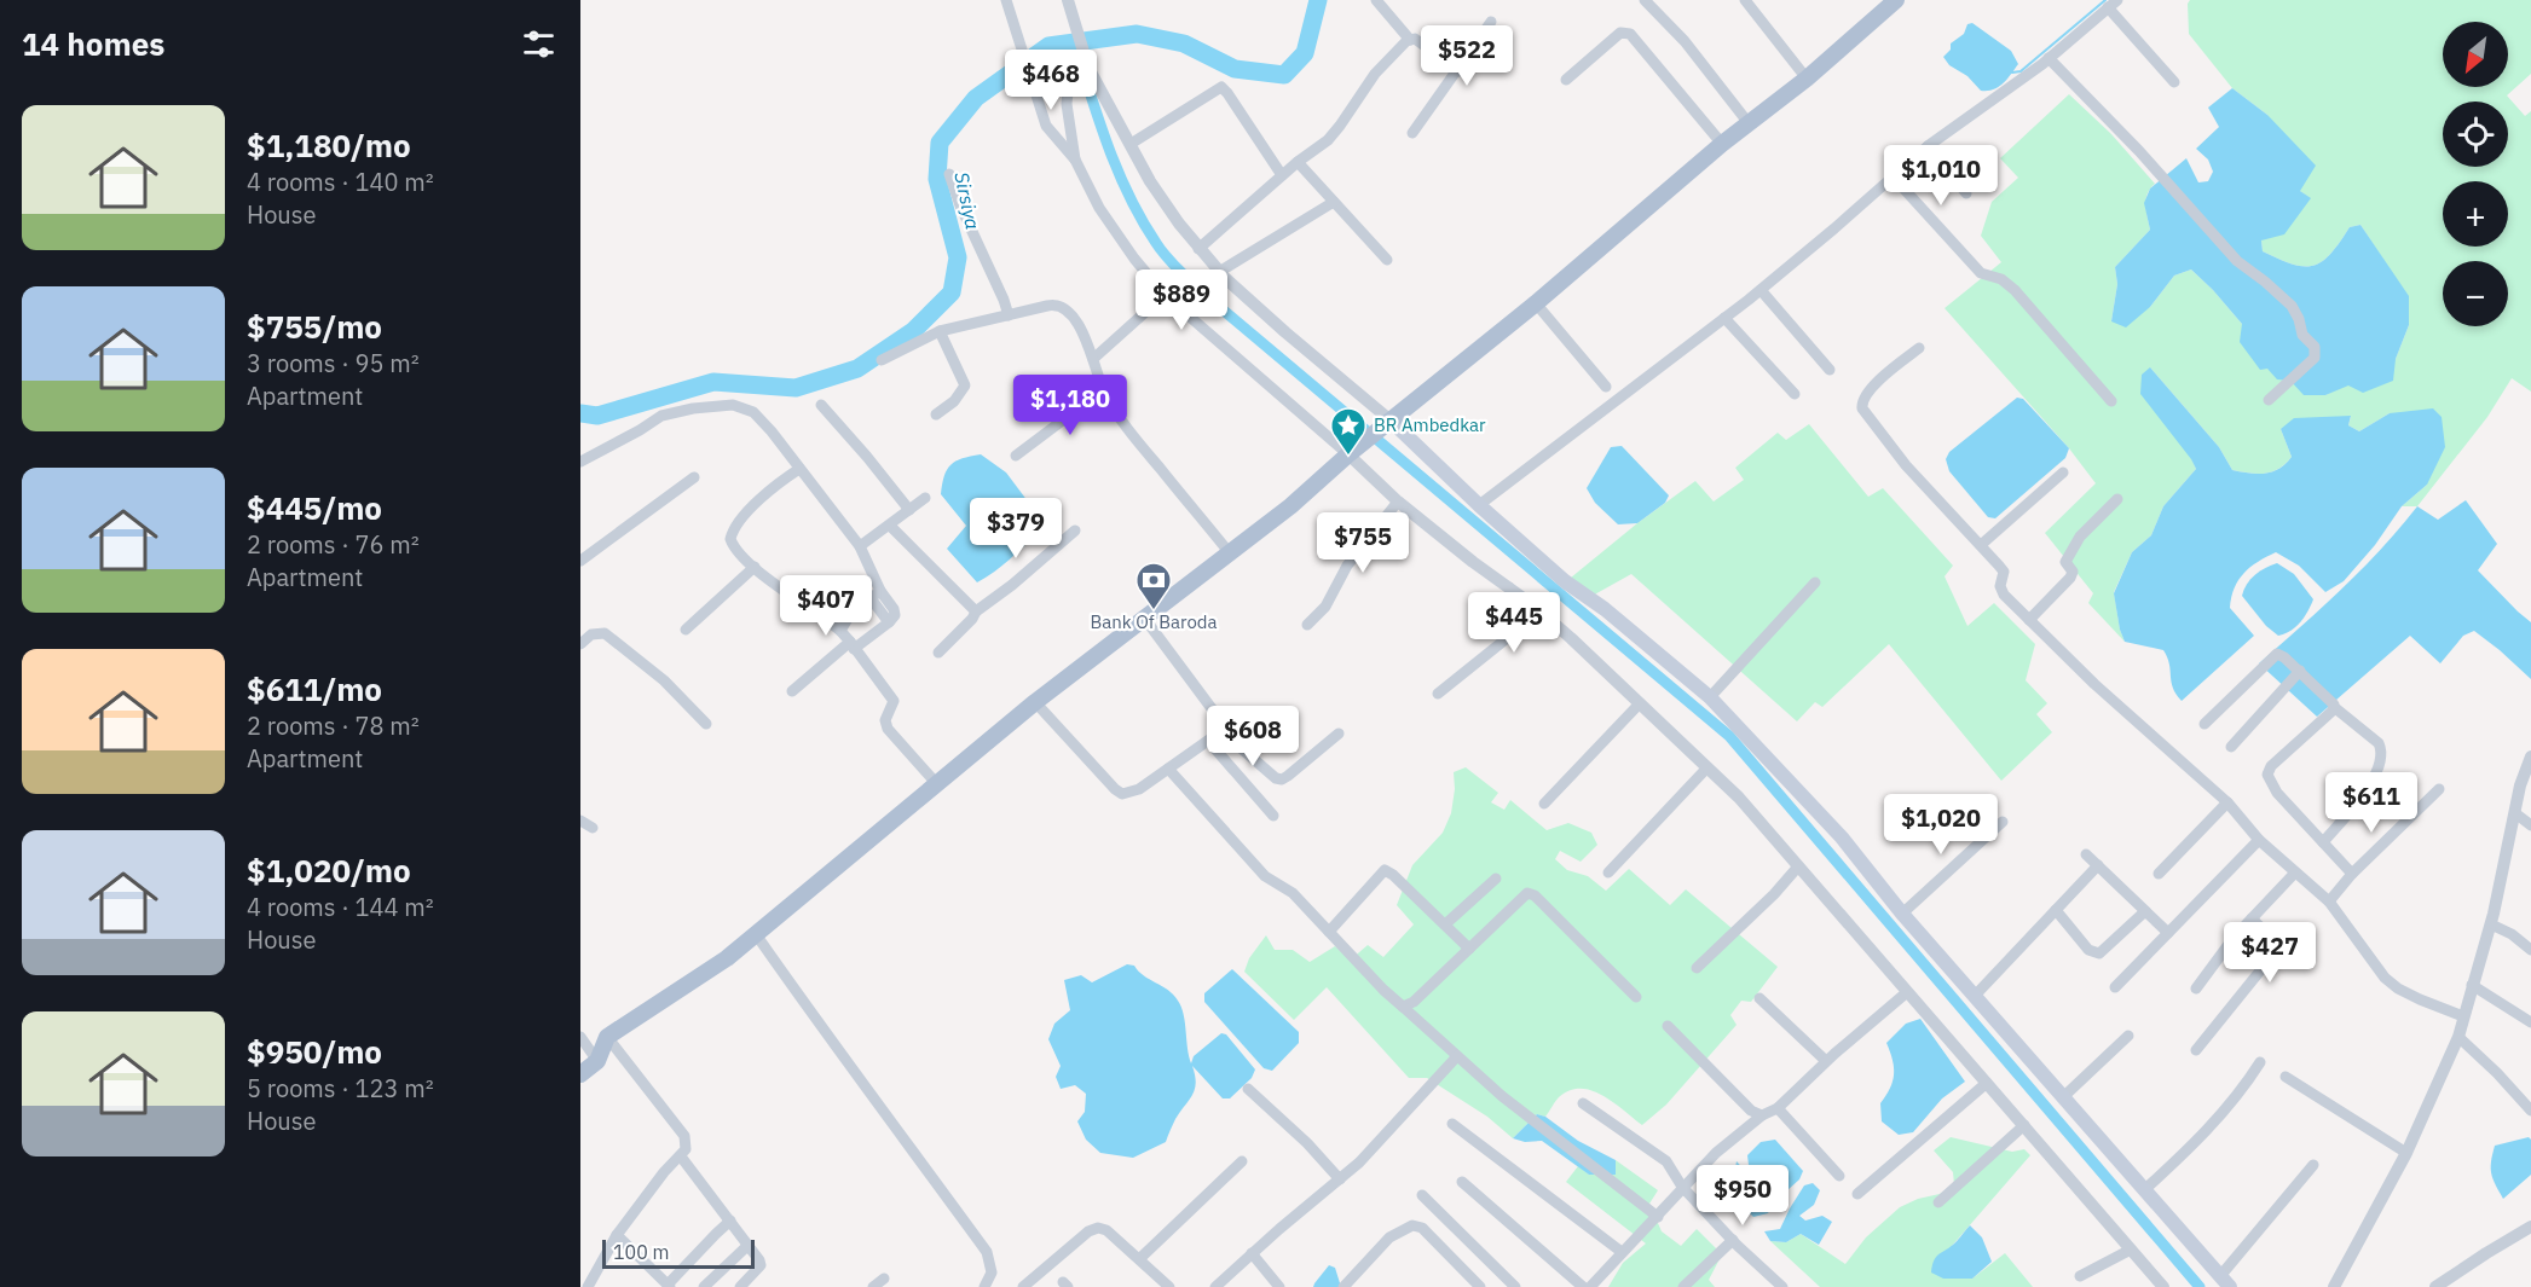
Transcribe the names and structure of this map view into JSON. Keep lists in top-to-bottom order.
{
  "water": ["Sirsiya"],
  "places": {
    "place": ["BR Ambedkar"],
    "bank": ["Bank Of Baroda"]
  },
  "scale_bar": "100 m",
  "north": "bottom left",
  "page": {
    "heading": "14 homes",
    "map_buttons": ["+", "−"],
    "price": [
      "$522",
      "$468",
      "$1,010",
      "$889",
      "$1,180",
      "$379",
      "$755",
      "$407",
      "$445",
      "$608",
      "$611",
      "$1,020",
      "$427",
      "$950"
    ],
    "list": [
      {
        "name": "$1,180/mo",
        "note": "4 rooms · 140 m² · House"
      },
      {
        "name": "$755/mo",
        "note": "3 rooms · 95 m² · Apartment"
      },
      {
        "name": "$445/mo",
        "note": "2 rooms · 76 m² · Apartment"
      },
      {
        "name": "$611/mo",
        "note": "2 rooms · 78 m² · Apartment"
      },
      {
        "name": "$1,020/mo",
        "note": "4 rooms · 144 m² · House"
      },
      {
        "name": "$950/mo",
        "note": "5 rooms · 123 m² · House"
      }
    ],
    "scale": "100 m"
  }
}
